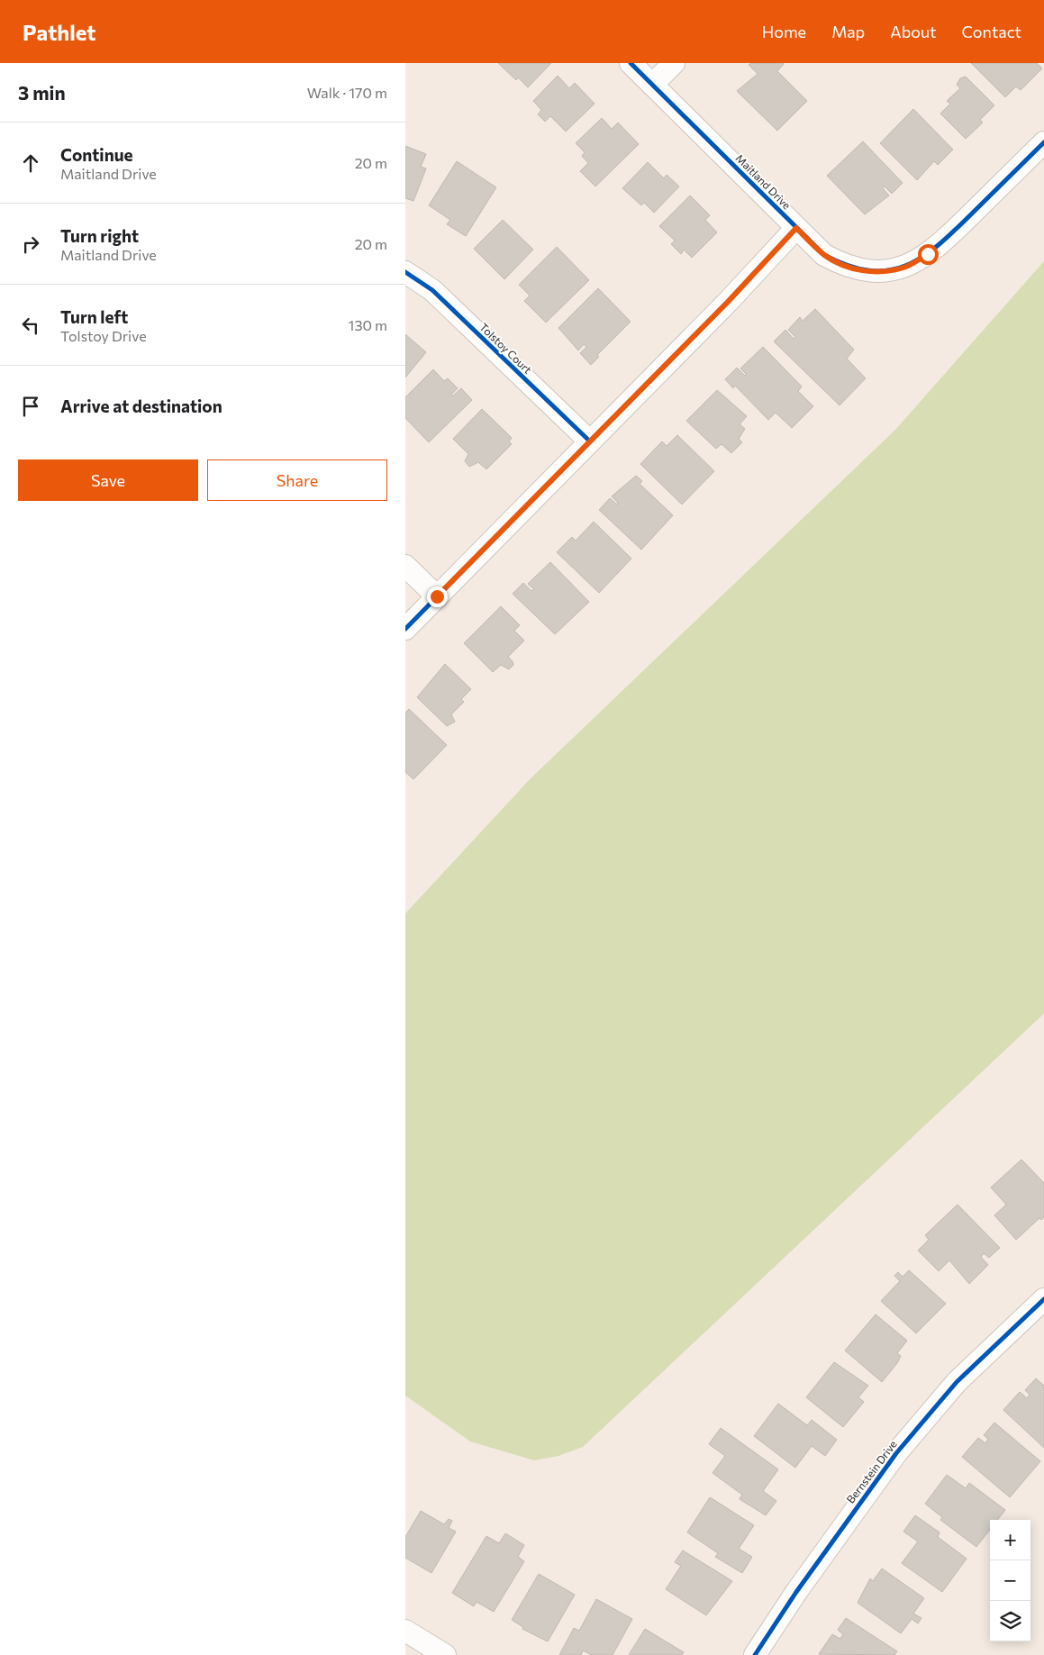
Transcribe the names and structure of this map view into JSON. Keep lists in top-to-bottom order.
{
  "streets": {
    "street": ["Maitland Drive", "Tolstoy Court", "Bernstein Drive"]
  },
  "page": {
    "header": "Pathlet",
    "nav": [
      "Home",
      "Map",
      "About",
      "Contact"
    ],
    "heading": ["3 min", "Walk · 170 m"],
    "list": [
      ["Continue", "Maitland Drive", "20 m"],
      ["Turn right", "Maitland Drive", "20 m"],
      ["Turn left", "Tolstoy Drive", "130 m"],
      "Arrive at destination"
    ],
    "buttons": ["Save", "Share"],
    "map_buttons": ["+", "−"]
  }
}
